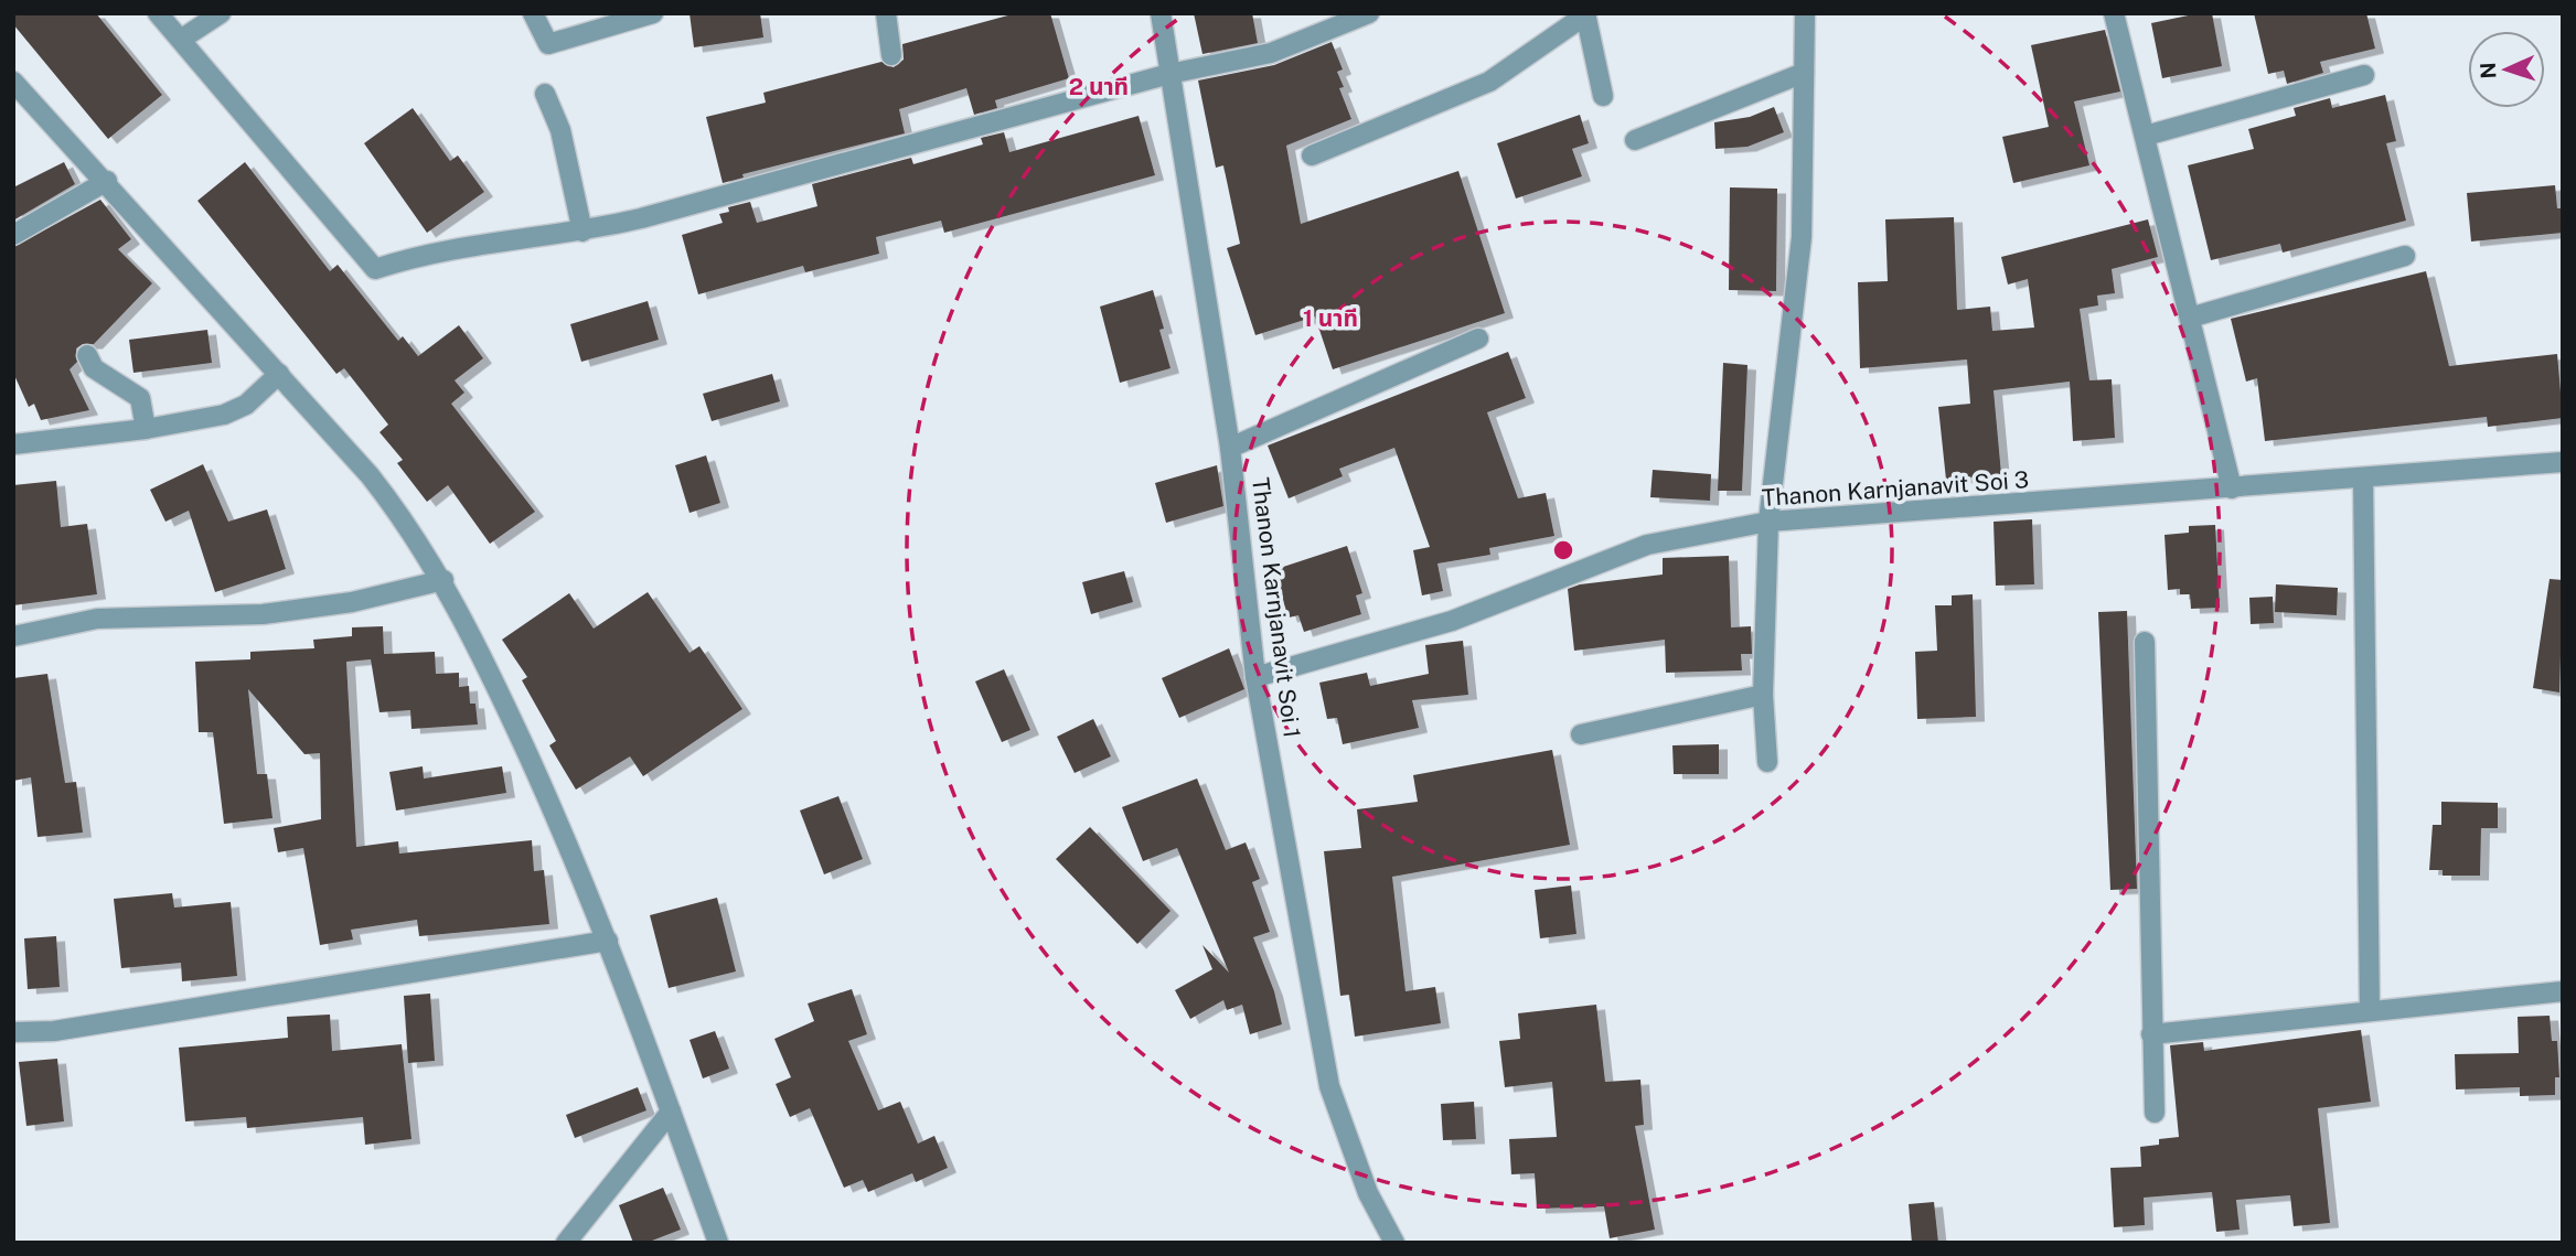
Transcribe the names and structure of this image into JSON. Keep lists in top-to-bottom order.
{
  "streets": {
    "street": ["Thanon Karnjanavit Soi 3", "Thanon Karnjanavit Soi 1"]
  },
  "crossings": [
    ["Thanon Karnjanavit Soi 3", "Thanon Karnjanavit Soi 1"]
  ],
  "north": "left",
  "rings": ["2 นาที", "1 นาที"]
}
